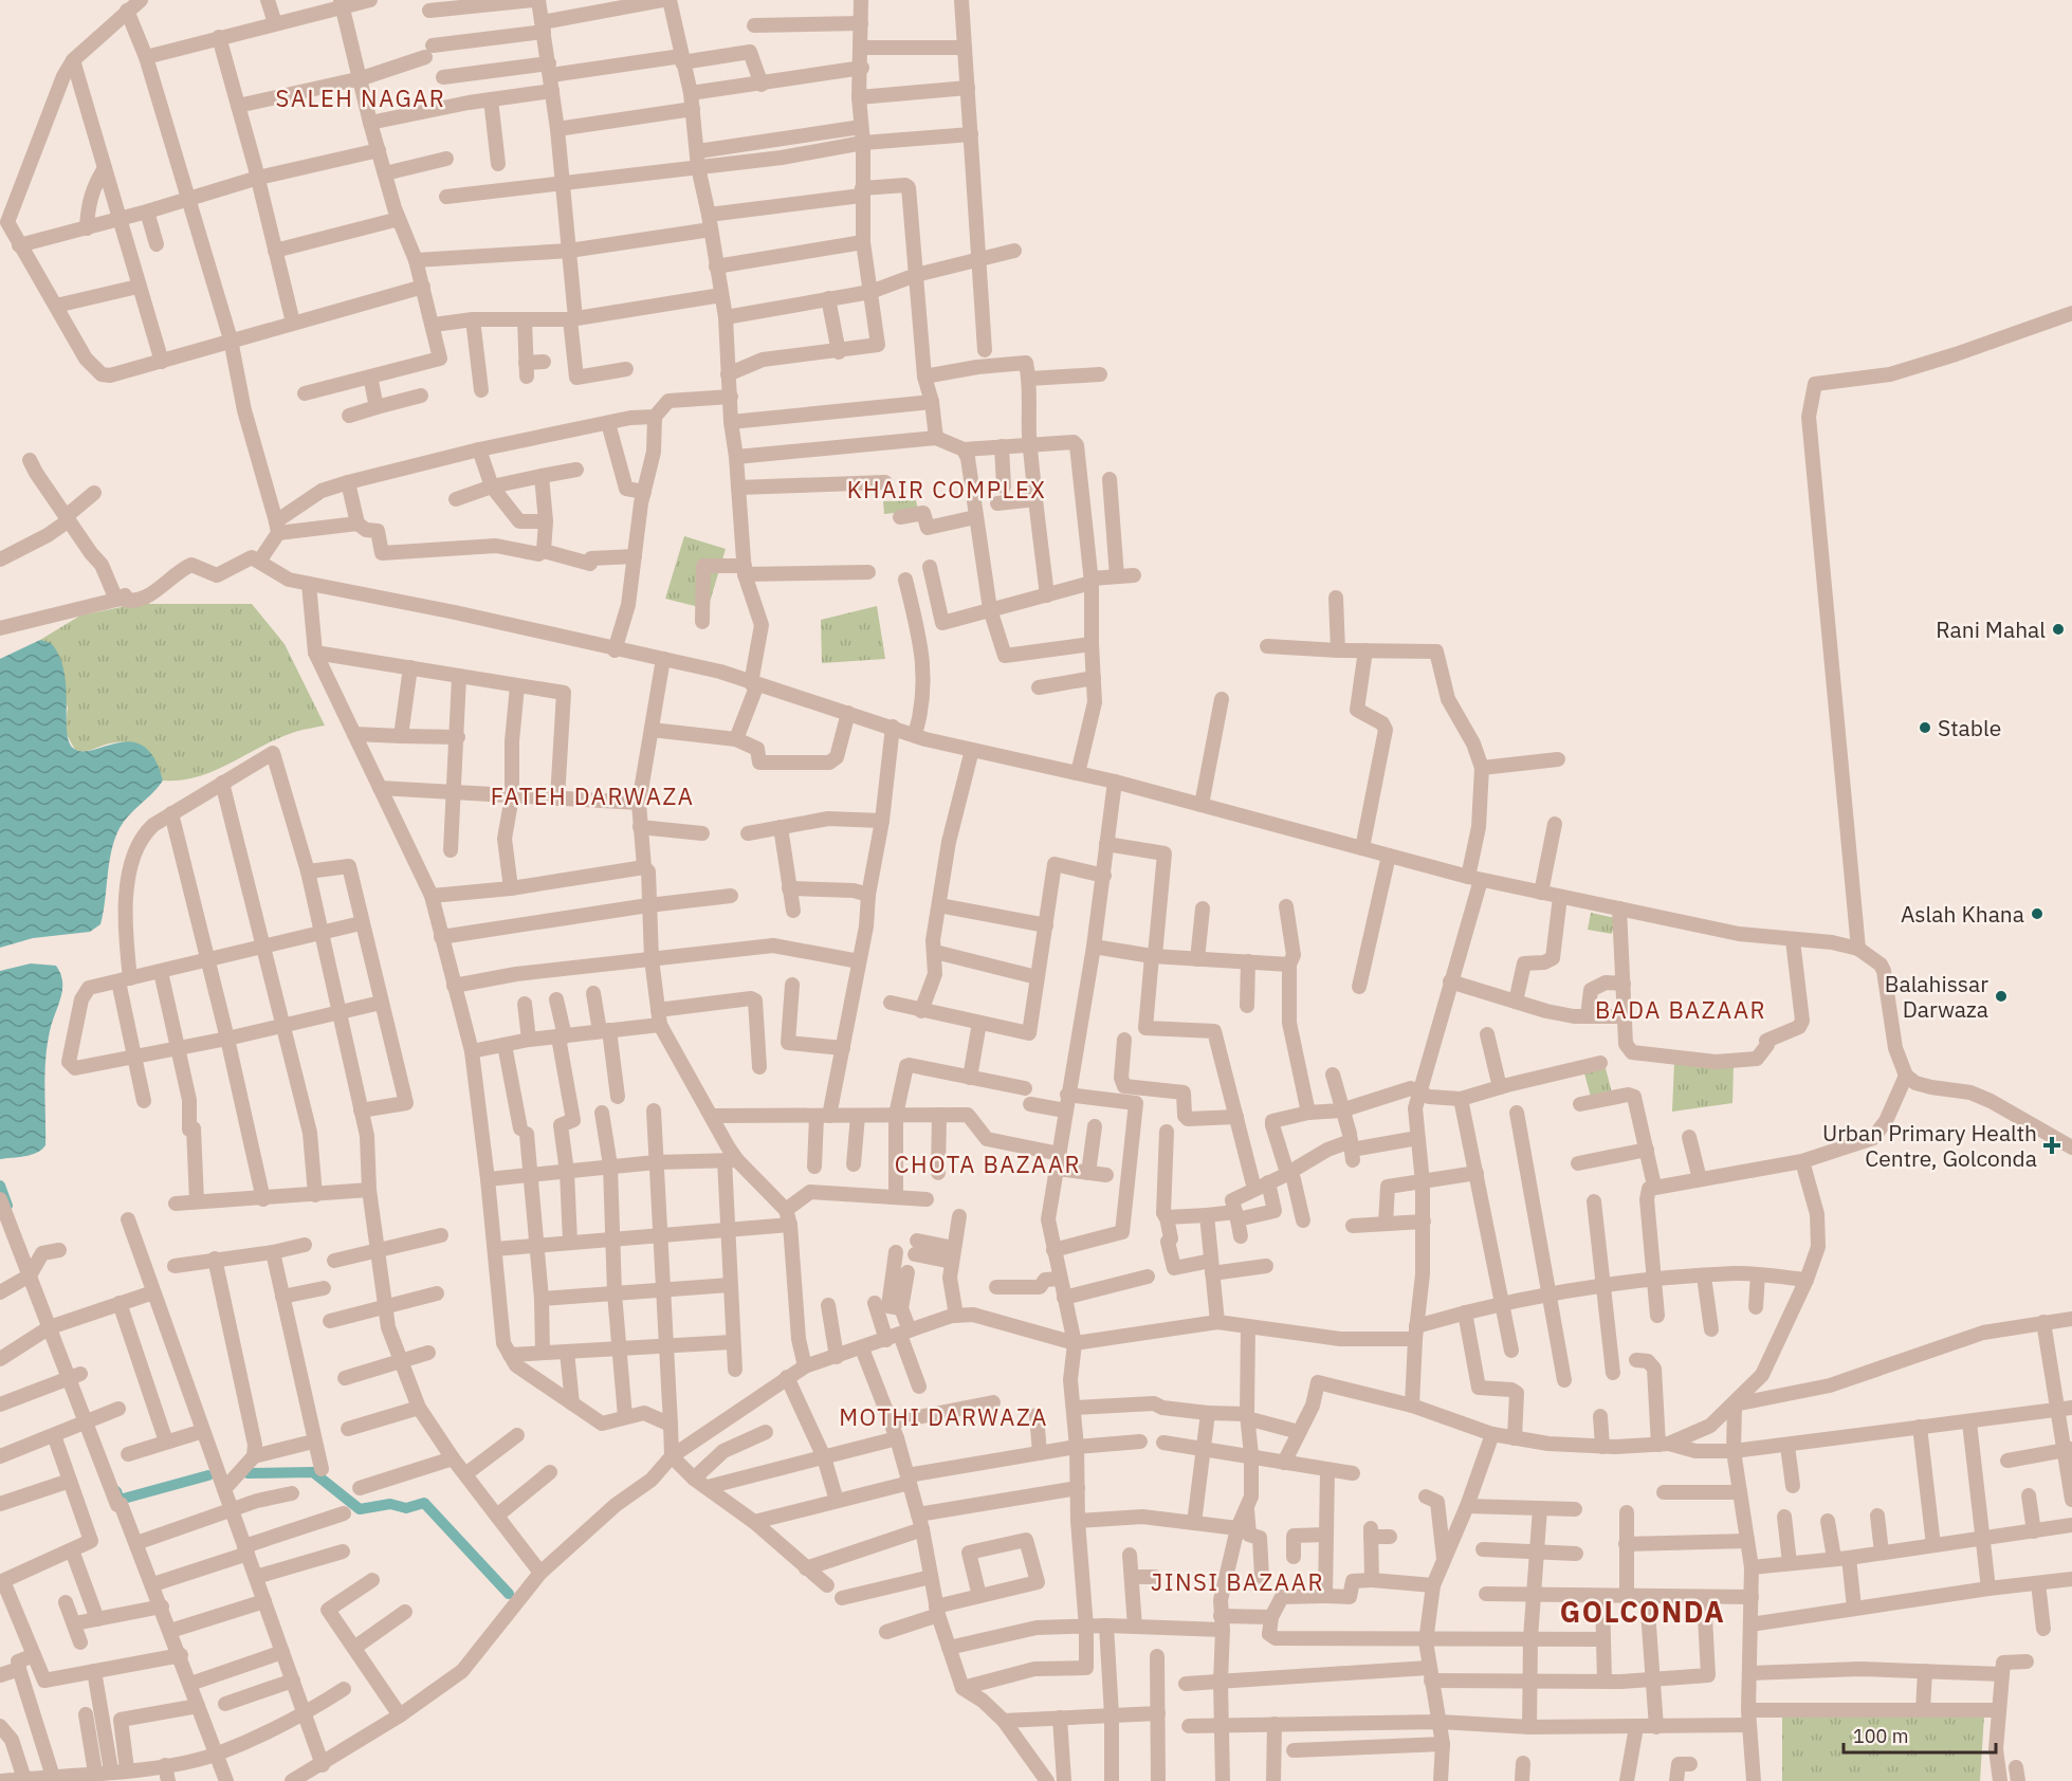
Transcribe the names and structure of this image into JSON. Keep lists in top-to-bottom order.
{
  "districts": [
    "SALEH NAGAR",
    "KHAIR COMPLEX",
    "FATEH DARWAZA",
    "BADA BAZAAR",
    "CHOTA BAZAAR",
    "MOTHI DARWAZA",
    "JINSI BAZAAR",
    "GOLCONDA"
  ],
  "places": {
    "other": [
      "Rani Mahal",
      "Stable",
      "Aslah Khana",
      "Balahissar Darwaza"
    ],
    "health": ["Urban Primary Health Centre, Golconda"]
  },
  "scale_bar": "100 m"
}
